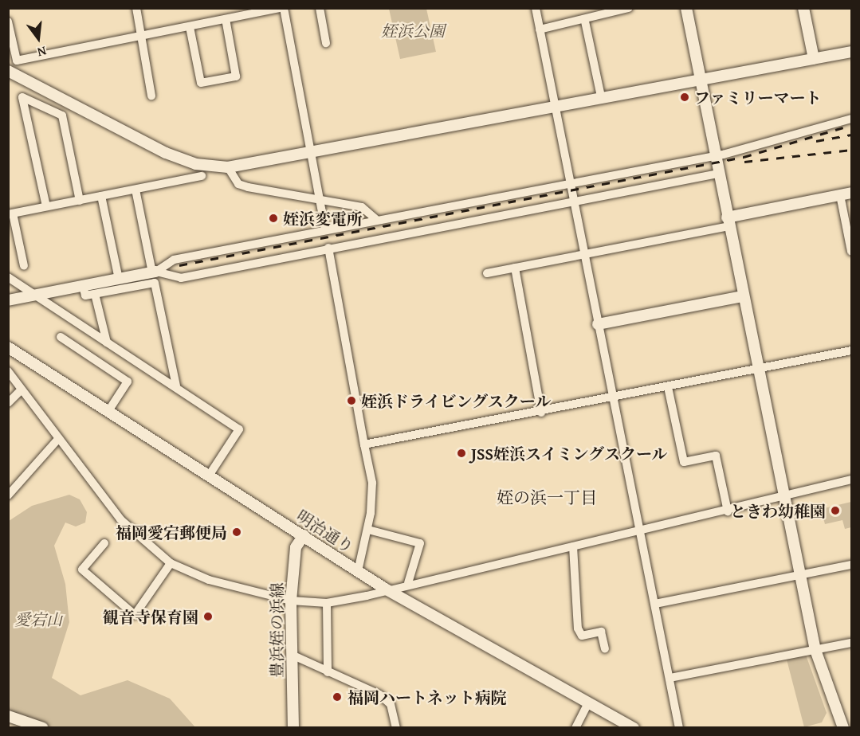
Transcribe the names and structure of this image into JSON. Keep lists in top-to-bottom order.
{
  "streets": {
    "street": ["明治通り", "豊浜姪の浜線"]
  },
  "crossings": [
    ["明治通り", "豊浜姪の浜線"]
  ],
  "districts": ["姪の浜一丁目"],
  "parks": ["姪浜公園", "愛宕山"],
  "places": [
    "ファミリーマート",
    "姪浜変電所",
    "姪浜ドライビングスクール",
    "JSS姪浜スイミングスクール",
    "ときわ幼稚園",
    "福岡愛宕郵便局",
    "観音寺保育園",
    "福岡ハートネット病院"
  ],
  "north": "bottom"
}
